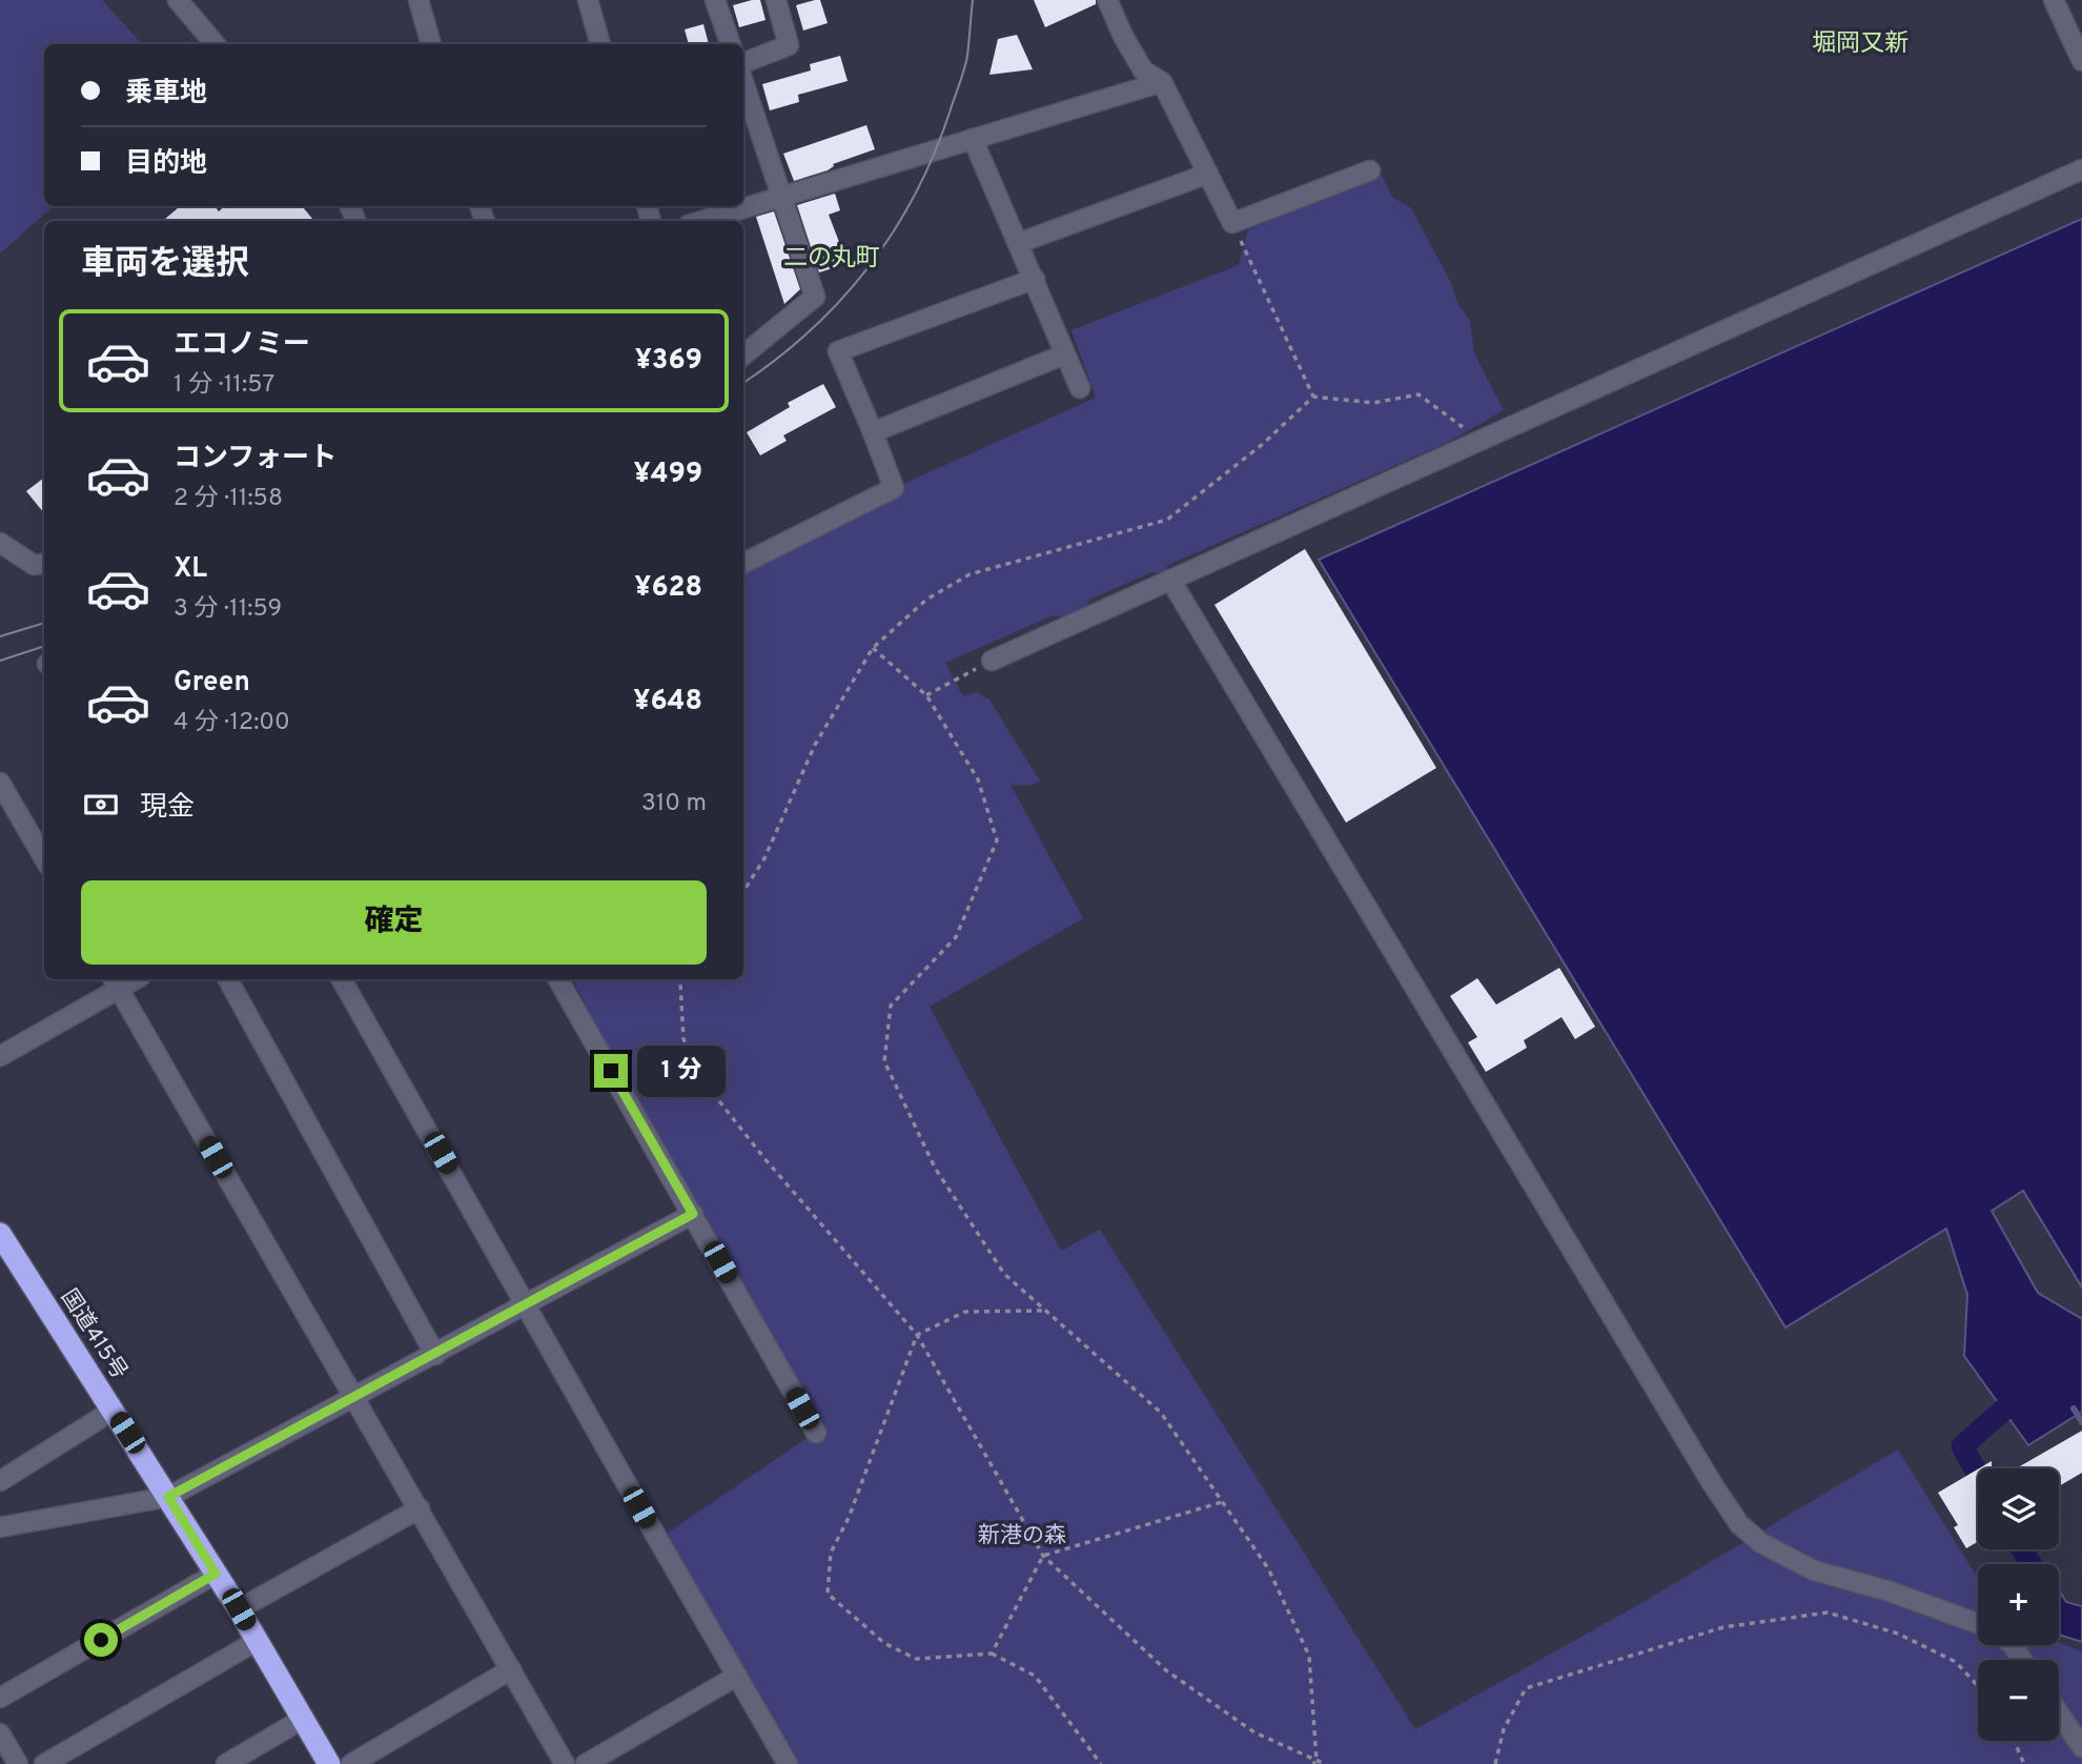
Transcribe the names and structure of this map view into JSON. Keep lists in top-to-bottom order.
{
  "streets": {
    "highway": ["国道415号"]
  },
  "districts": ["堀岡又新", "二の丸町"],
  "parks": ["新港の森"],
  "page": {
    "banner": ["乗車地", "目的地"],
    "heading": "車両を選択",
    "list": [
      {
        "name": "エコノミー",
        "note": "1 分 · 11:57",
        "value": "¥369"
      },
      {
        "name": "コンフォート",
        "note": "2 分 · 11:58",
        "value": "¥499"
      },
      {
        "name": "XL",
        "note": "3 分 · 11:59",
        "value": "¥628"
      },
      {
        "name": "Green",
        "note": "4 分 · 12:00",
        "value": "¥648"
      }
    ],
    "pay": ["現金", "310 m"],
    "buttons": "確定",
    "bubble": "1 分",
    "map_buttons": ["+", "−"]
  }
}
